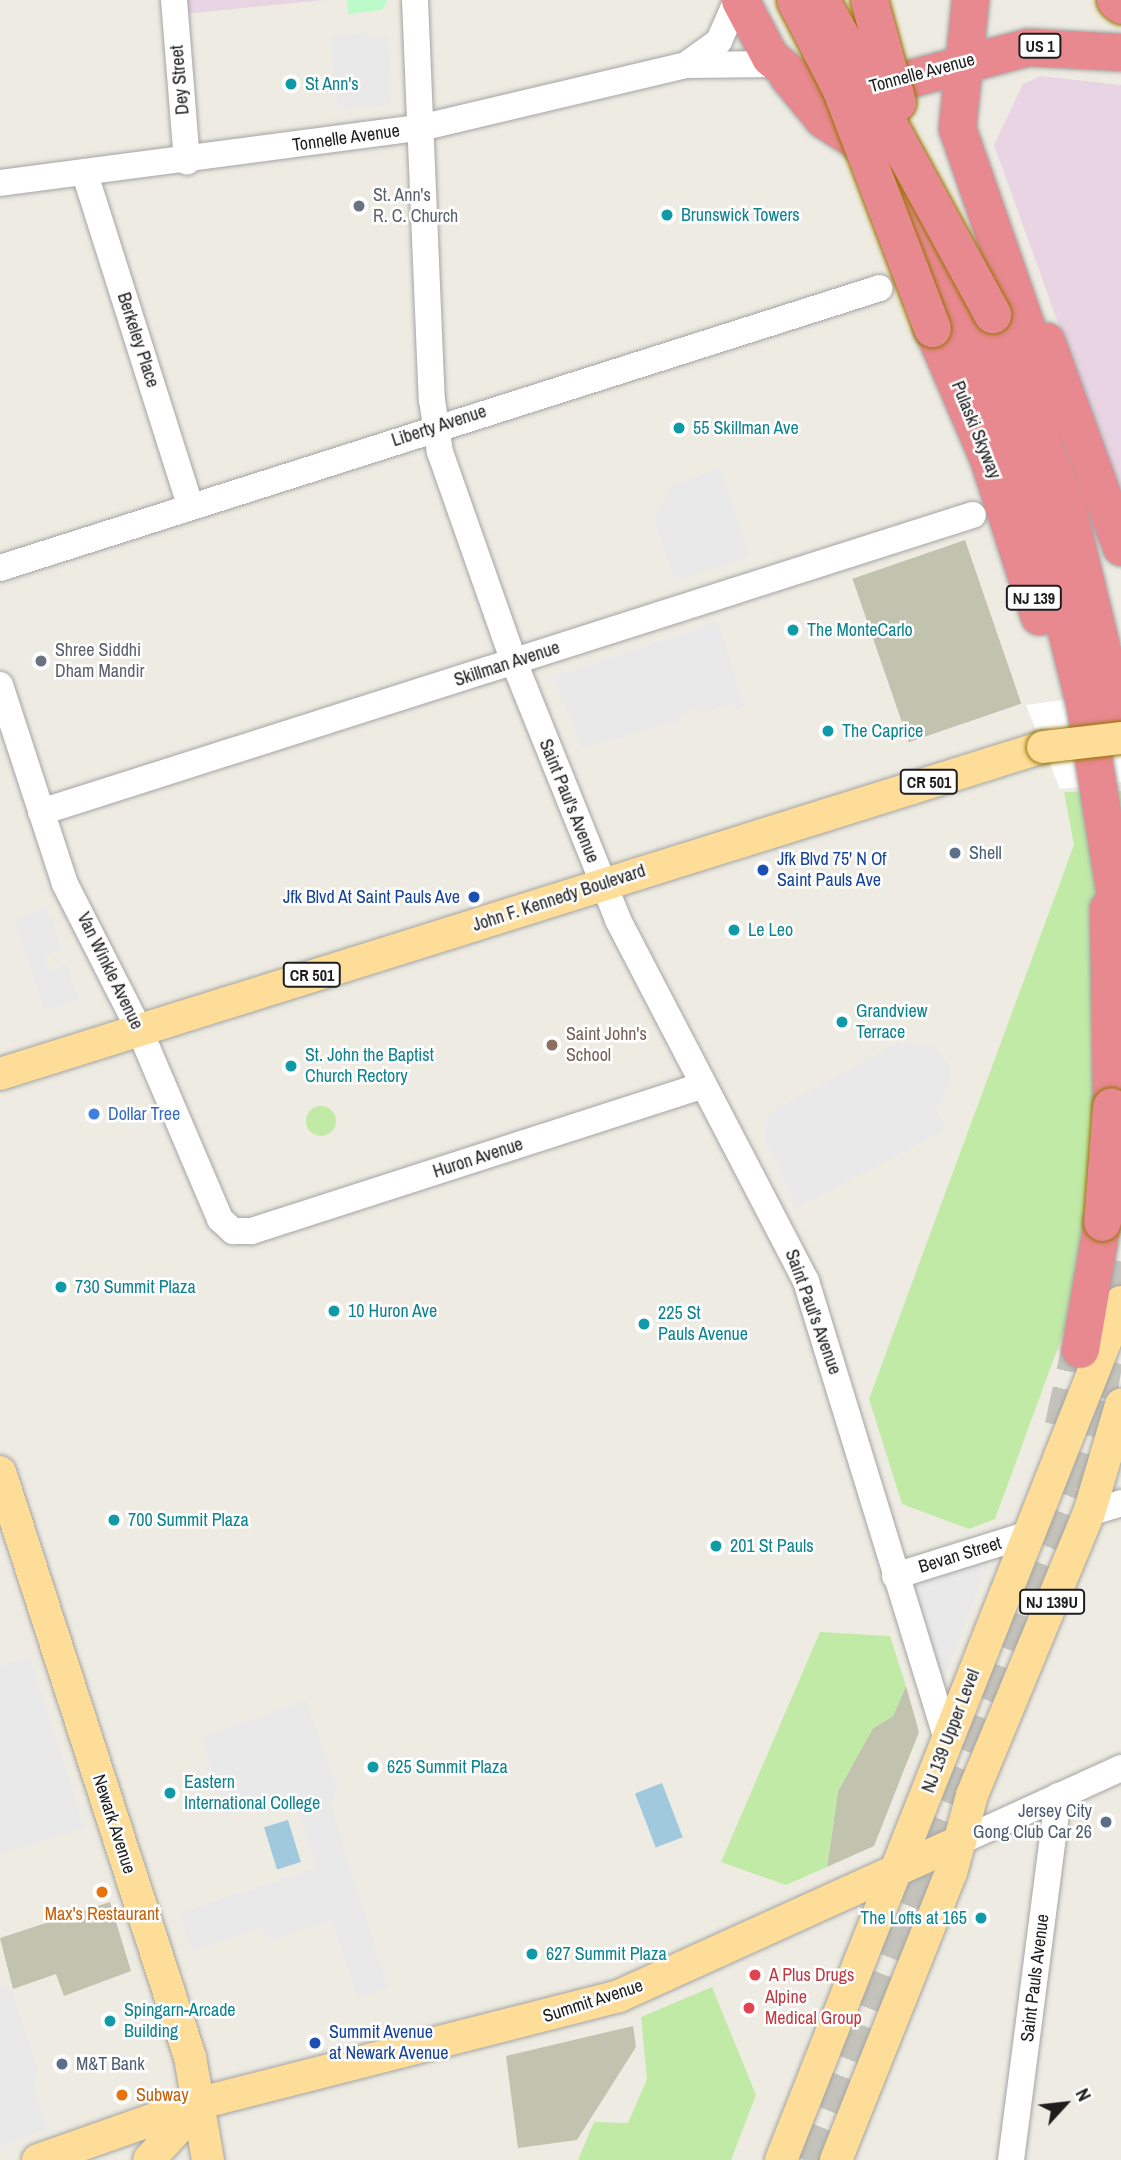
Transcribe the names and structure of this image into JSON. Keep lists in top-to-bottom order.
{
  "streets": {
    "highway": [
      "US 1",
      "Tonnelle Avenue",
      "Pulaski Skyway",
      "NJ 139"
    ],
    "main road": [
      "CR 501",
      "John F. Kennedy Boulevard",
      "NJ 139U",
      "NJ 139 Upper Level",
      "Newark Avenue",
      "Summit Avenue"
    ],
    "street": [
      "Dey Street",
      "Berkeley Place",
      "Liberty Avenue",
      "Skillman Avenue",
      "Saint Paul's Avenue",
      "Van Winkle Avenue",
      "Huron Avenue",
      "Bevan Street",
      "Saint Pauls Avenue"
    ]
  },
  "crossings": [
    ["US 1", "Tonnelle Avenue"],
    ["Tonnelle Avenue", "Dey Street"],
    ["Tonnelle Avenue", "Berkeley Place"],
    ["Tonnelle Avenue", "Saint Paul's Avenue"],
    ["Berkeley Place", "Liberty Avenue"],
    ["Liberty Avenue", "Saint Paul's Avenue"],
    ["Pulaski Skyway", "NJ 139"],
    ["Skillman Avenue", "Saint Paul's Avenue"],
    ["Skillman Avenue", "Van Winkle Avenue"],
    ["Saint Paul's Avenue", "John F. Kennedy Boulevard"],
    ["Saint Paul's Avenue", "Huron Avenue"],
    ["Saint Paul's Avenue", "Bevan Street"],
    ["Saint Paul's Avenue", "NJ 139 Upper Level"],
    ["John F. Kennedy Boulevard", "Van Winkle Avenue"],
    ["Van Winkle Avenue", "Huron Avenue"],
    ["Bevan Street", "NJ 139 Upper Level"],
    ["NJ 139U", "Summit Avenue"],
    ["NJ 139 Upper Level", "Summit Avenue"],
    ["Newark Avenue", "Summit Avenue"],
    ["Saint Pauls Avenue", "Summit Avenue"]
  ],
  "places": [
    "St Ann's",
    "St. Ann's R. C. Church",
    "Brunswick Towers",
    "55 Skillman Ave",
    "The MonteCarlo",
    "Shree Siddhi Dham Mandir",
    "The Caprice",
    "Shell",
    "Jfk Blvd 75' N Of Saint Pauls Ave",
    "Jfk Blvd At Saint Pauls Ave",
    "Le Leo",
    "Grandview Terrace",
    "Saint John's School",
    "St. John the Baptist Church Rectory",
    "Dollar Tree",
    "730 Summit Plaza",
    "10 Huron Ave",
    "225 St Pauls Avenue",
    "700 Summit Plaza",
    "201 St Pauls",
    "625 Summit Plaza",
    "Eastern International College",
    "Jersey City Gong Club Car 26",
    "Max's Restaurant",
    "The Lofts at 165",
    "627 Summit Plaza",
    "A Plus Drugs",
    "Alpine Medical Group",
    "Spingarn-Arcade Building",
    "Summit Avenue at Newark Avenue",
    "M&T Bank",
    "Subway"
  ],
  "north": "top right"
}
